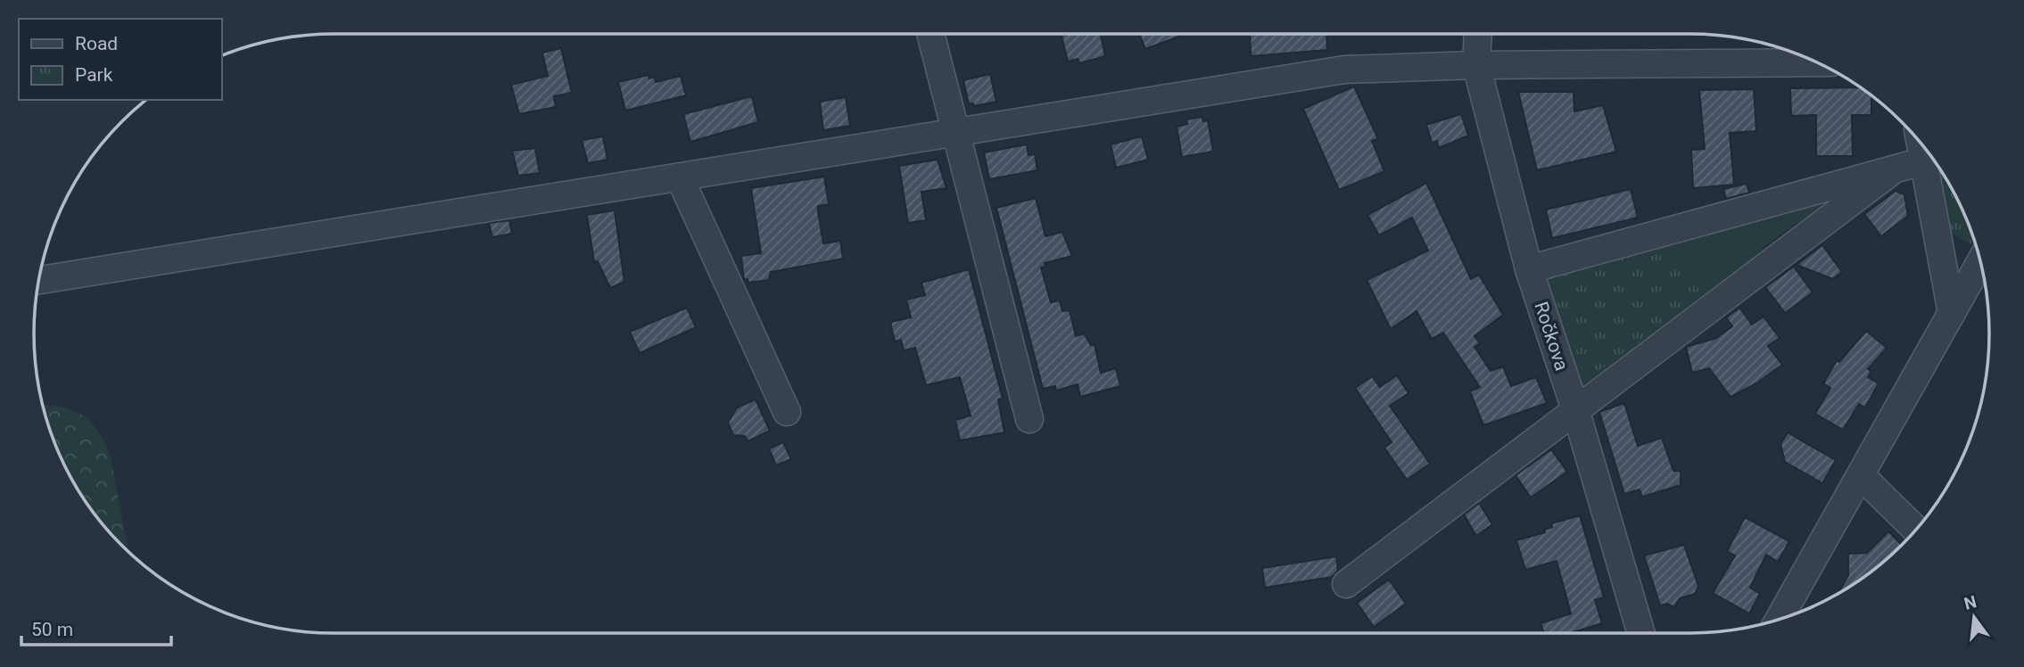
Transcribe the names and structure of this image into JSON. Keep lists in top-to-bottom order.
{
  "streets": {
    "street": ["Ročkova"]
  },
  "legend": ["Road", "Park"],
  "scale_bar": "50 m",
  "north": "top"
}
